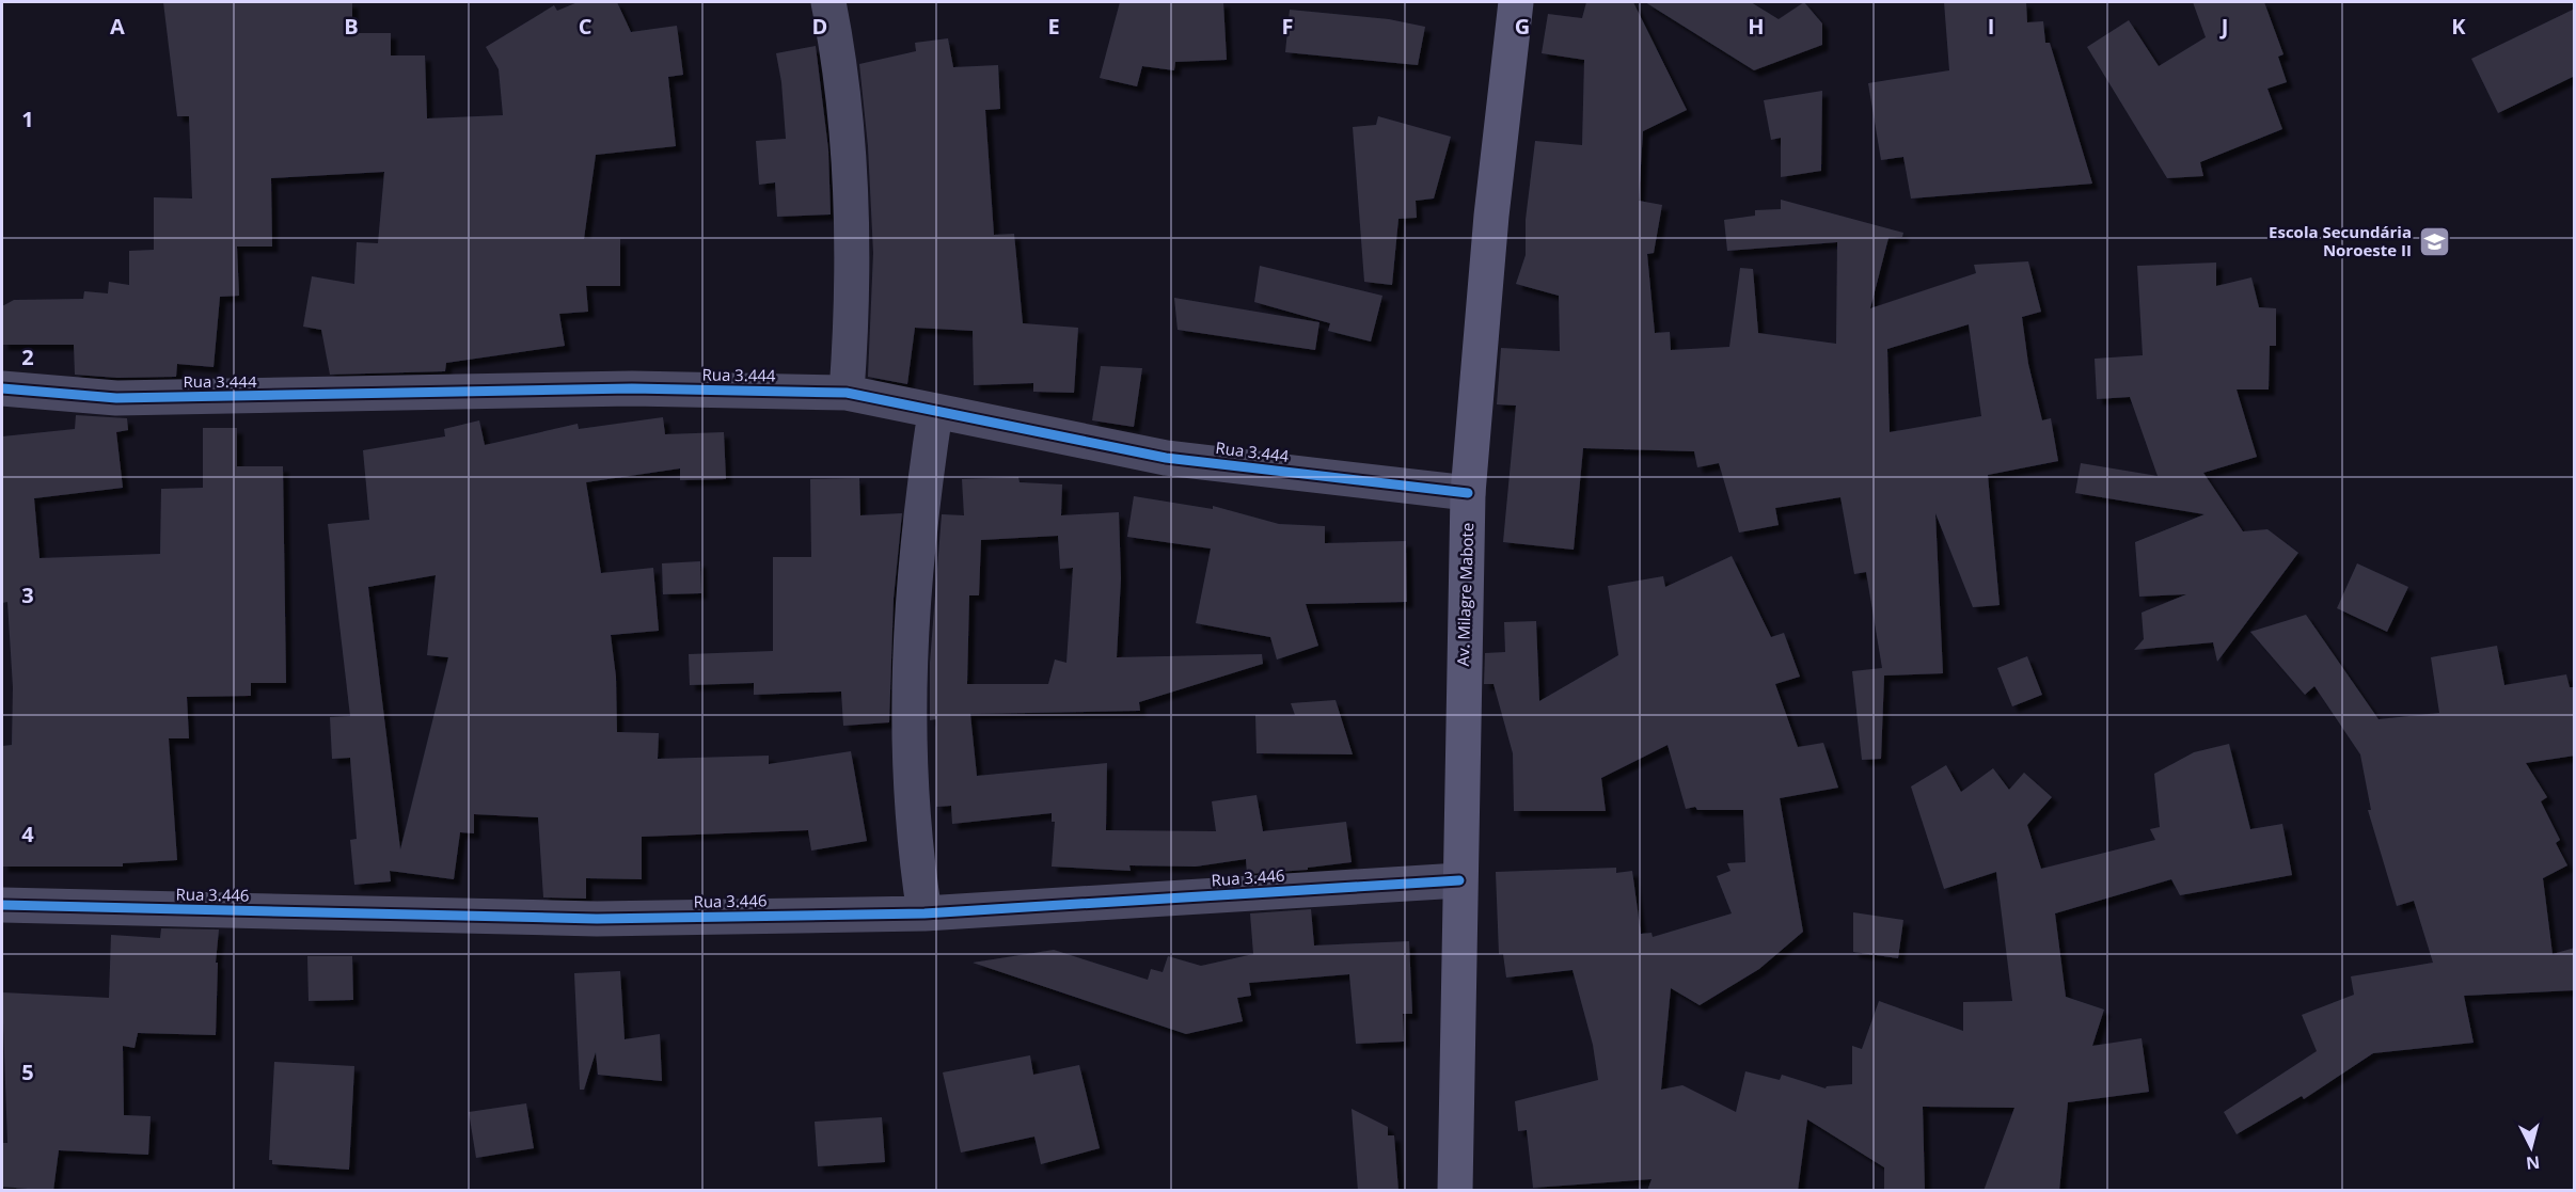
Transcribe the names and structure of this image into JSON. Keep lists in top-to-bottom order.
{
  "streets": {
    "street": ["Rua 3.444", "Av. Milagre Mabote", "Rua 3.446"]
  },
  "crossings": [
    ["Rua 3.444", "Av. Milagre Mabote"],
    ["Av. Milagre Mabote", "Rua 3.446"]
  ],
  "places": {
    "school or university": ["Escola Secundária Noroeste II"]
  },
  "north": "bottom",
  "grid": {
    "columns": [
      "A",
      "B",
      "C",
      "D",
      "E",
      "F",
      "G",
      "H",
      "I",
      "J",
      "K"
    ],
    "rows": [
      "1",
      "2",
      "3",
      "4",
      "5"
    ]
  }
}
